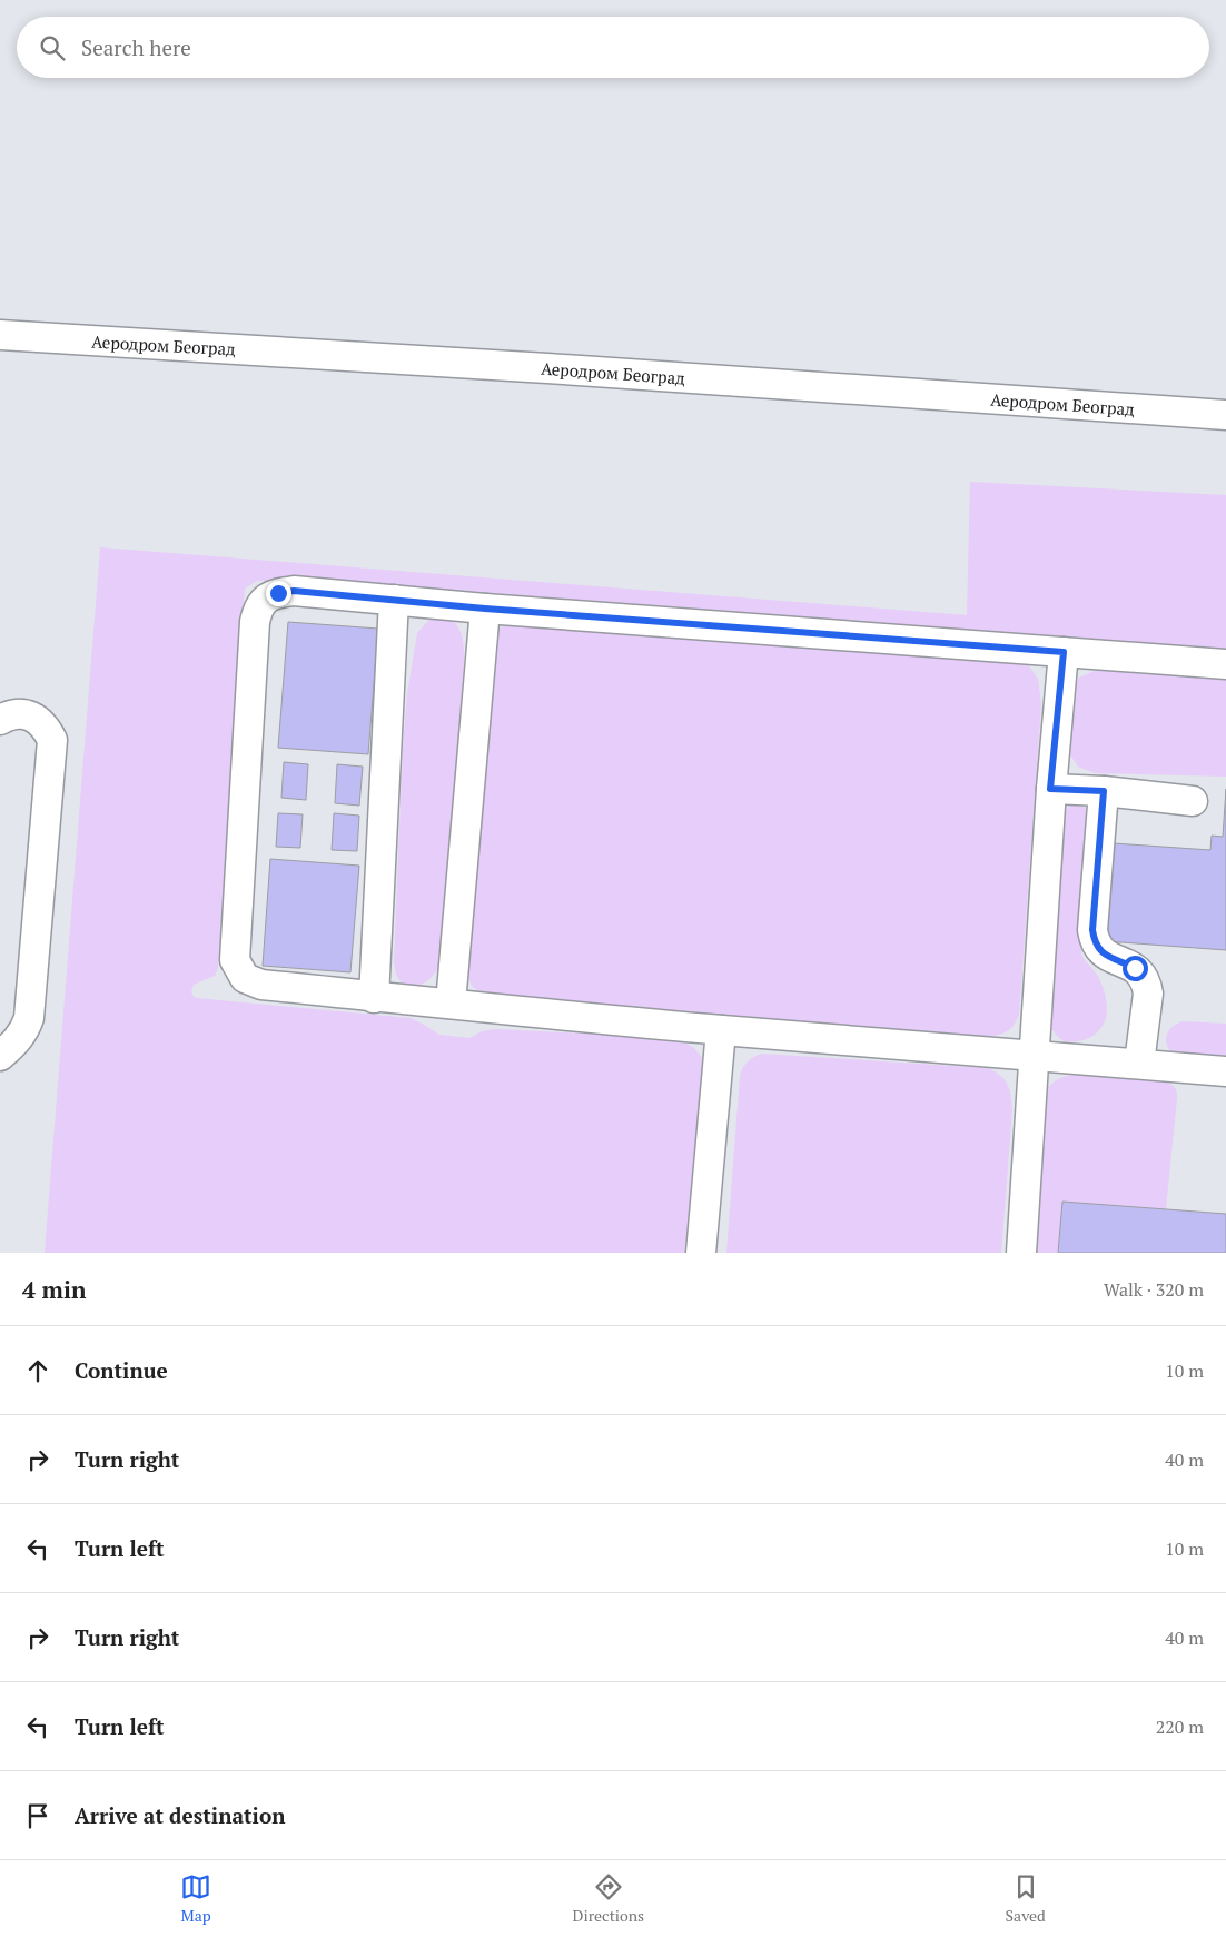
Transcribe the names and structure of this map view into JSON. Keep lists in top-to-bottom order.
{
  "streets": {
    "street": ["Аеродром Београд"]
  },
  "page": {
    "search": "Search here",
    "heading": ["4 min", "Walk · 320 m"],
    "list": [
      ["Continue", "10 m"],
      ["Turn right", "40 m"],
      ["Turn left", "10 m"],
      ["Turn right", "40 m"],
      ["Turn left", "220 m"],
      "Arrive at destination"
    ],
    "nav": ["Map", "Directions", "Saved"]
  }
}
